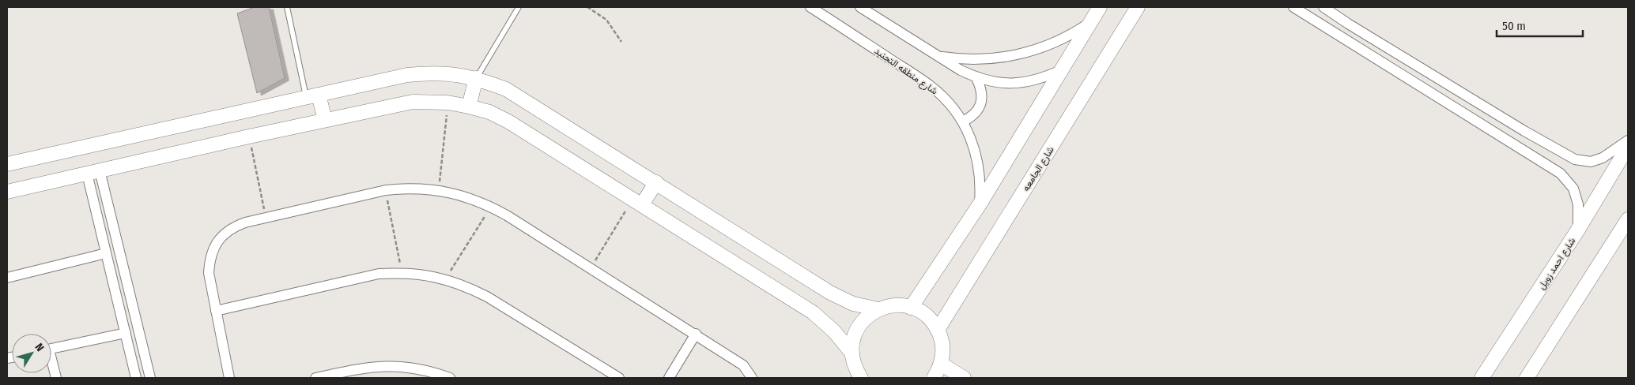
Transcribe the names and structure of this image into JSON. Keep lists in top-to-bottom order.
{
  "streets": {
    "street": ["شارع منطقه التجنيد", "شارع الجامعه", "شارع احمد زويل"]
  },
  "scale_bar": "50 m",
  "north": "top right"
}
